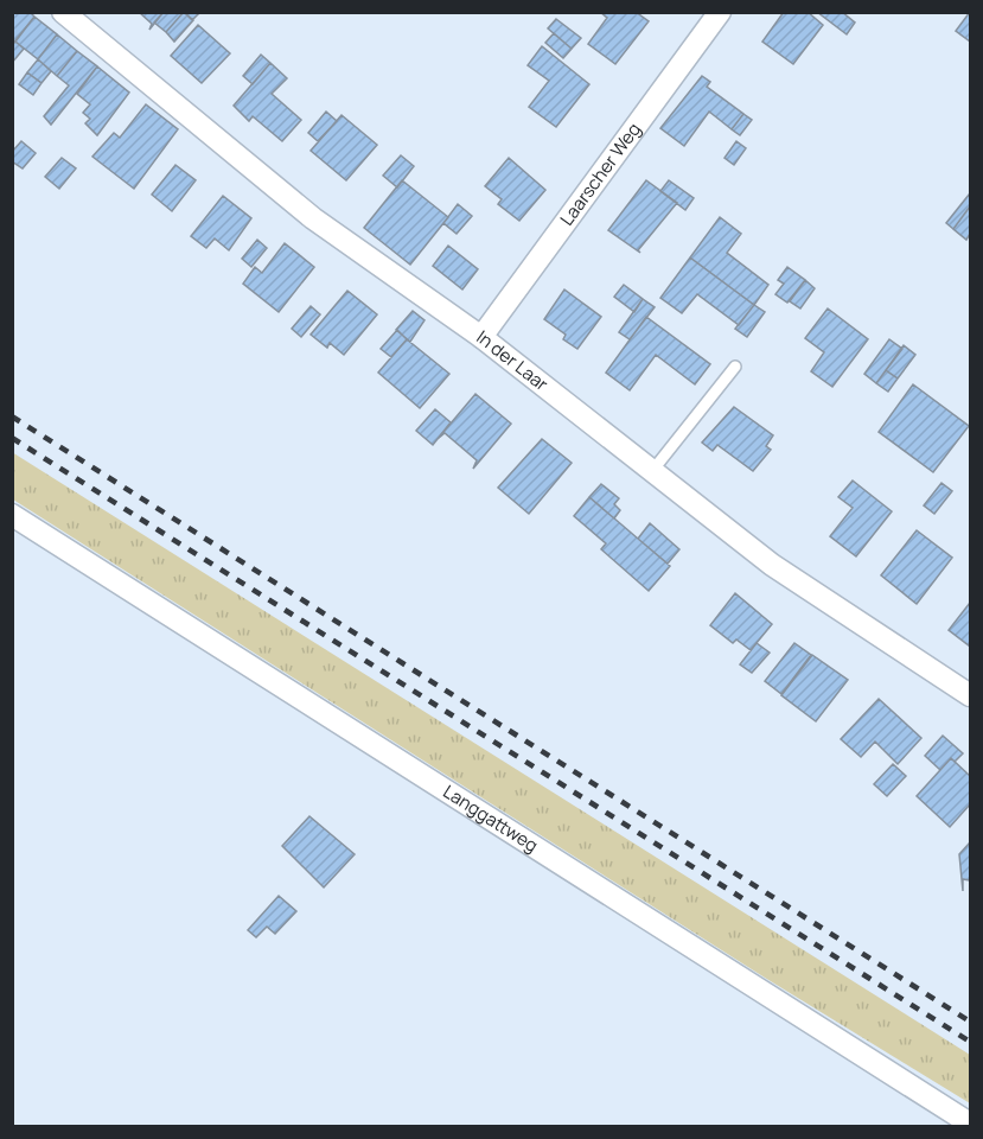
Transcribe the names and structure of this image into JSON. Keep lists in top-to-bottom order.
{
  "streets": {
    "street": ["Laarscher Weg", "In der Laar", "Langgattweg"]
  },
  "crossings": [
    ["Laarscher Weg", "In der Laar"]
  ]
}
